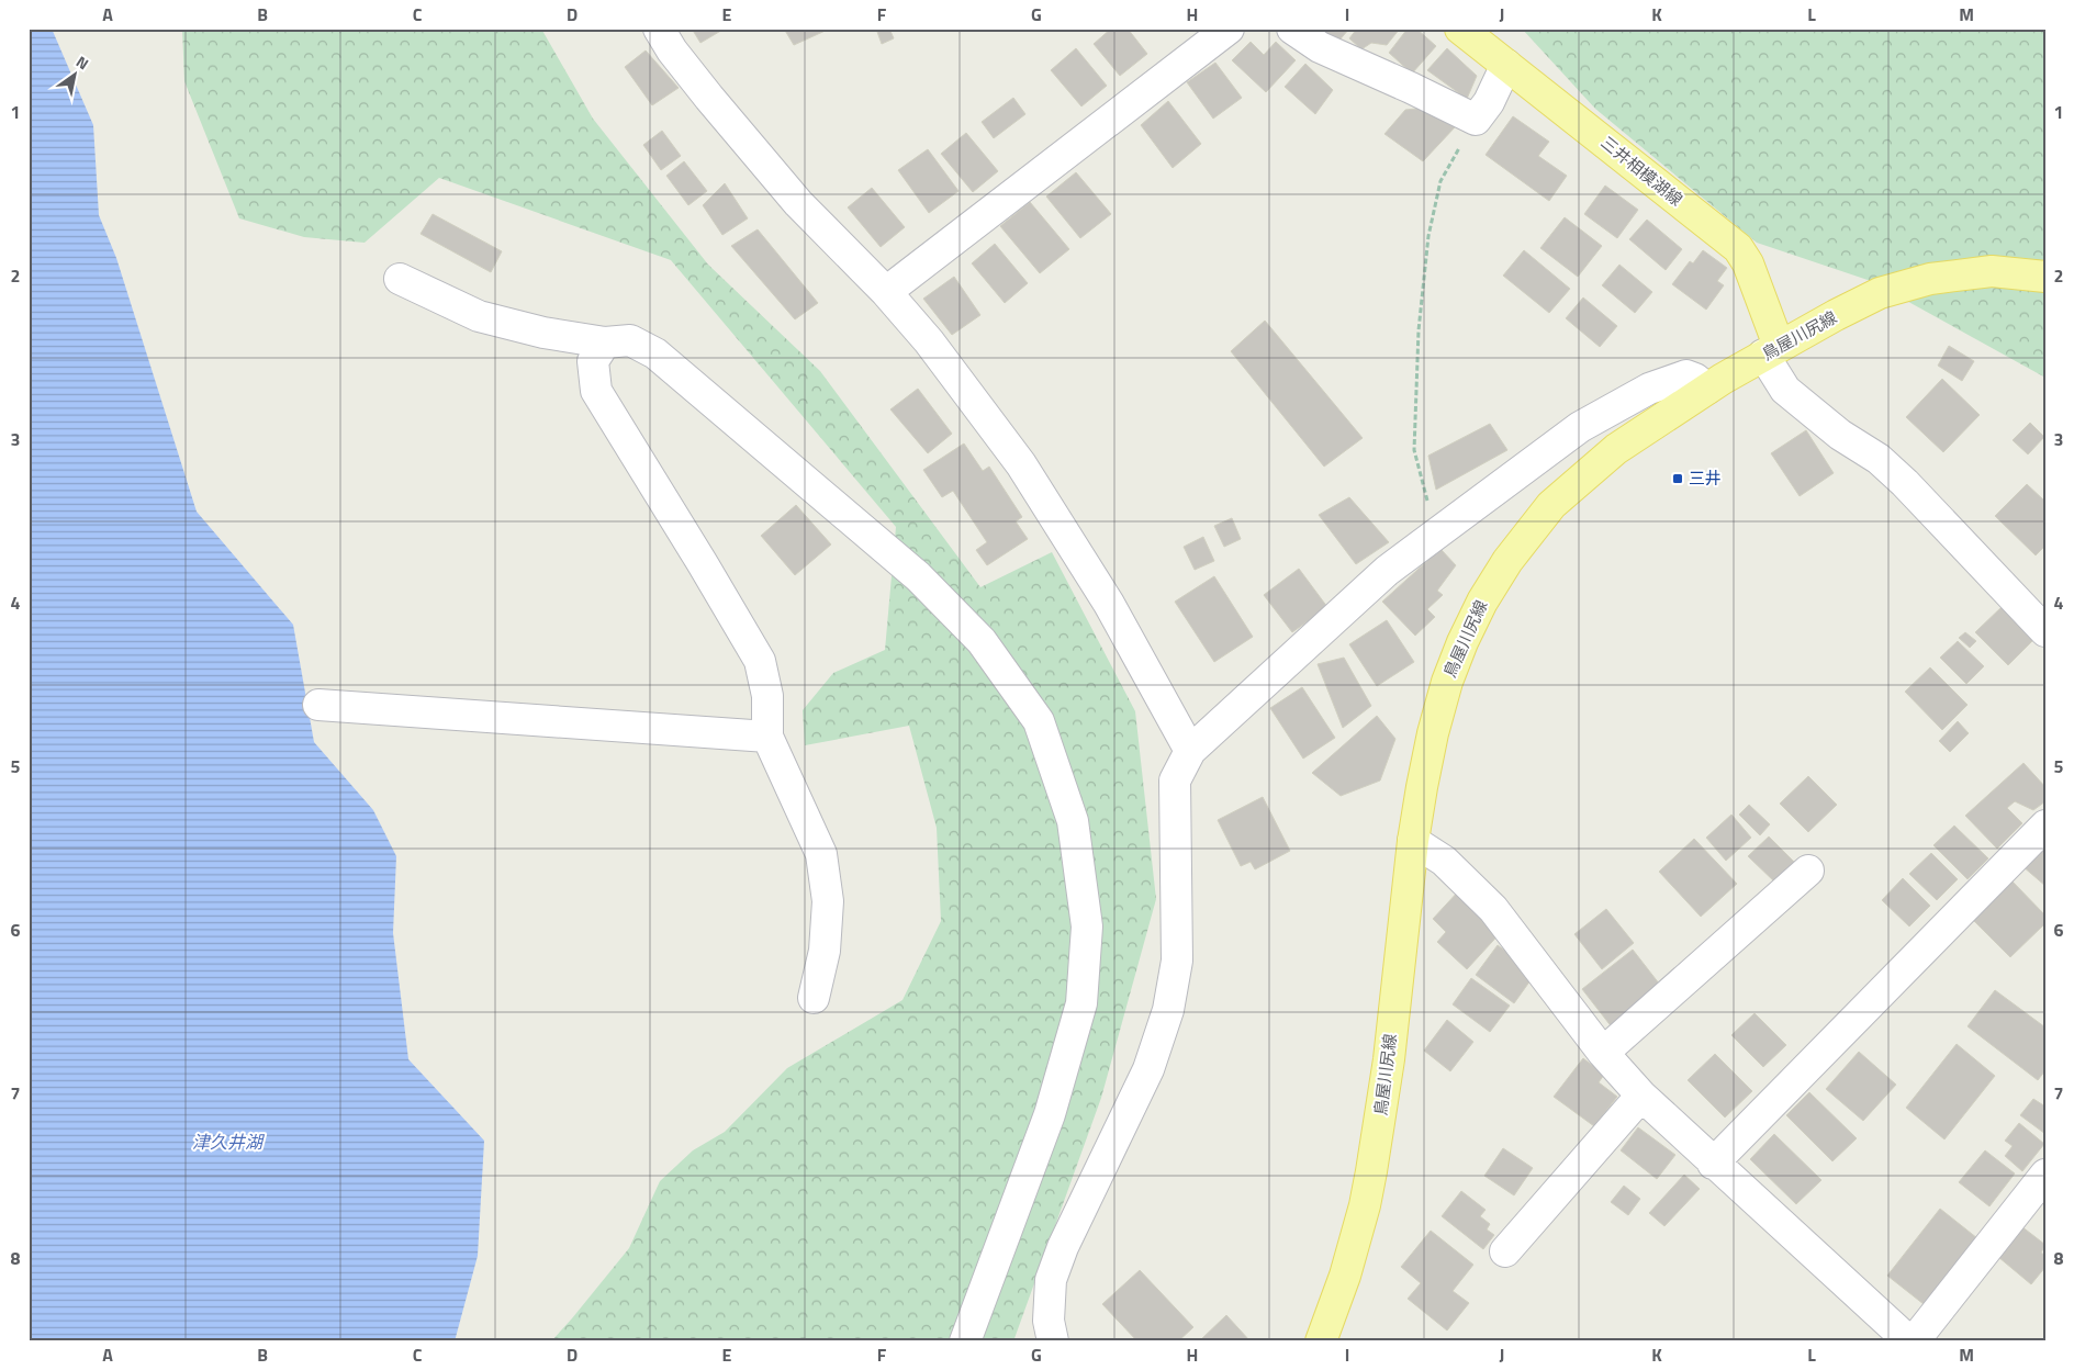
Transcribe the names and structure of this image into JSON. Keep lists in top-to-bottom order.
{
  "streets": {
    "main road": ["三井相模湖線", "鳥屋川尻線"]
  },
  "crossings": [
    ["三井相模湖線", "鳥屋川尻線"]
  ],
  "water": ["津久井湖"],
  "places": {
    "transit": ["三井"]
  },
  "north": "top right",
  "grid": {
    "columns": [
      "A",
      "B",
      "C",
      "D",
      "E",
      "F",
      "G",
      "H",
      "I",
      "J",
      "K",
      "L",
      "M"
    ],
    "rows": [
      "1",
      "2",
      "3",
      "4",
      "5",
      "6",
      "7",
      "8"
    ]
  }
}
